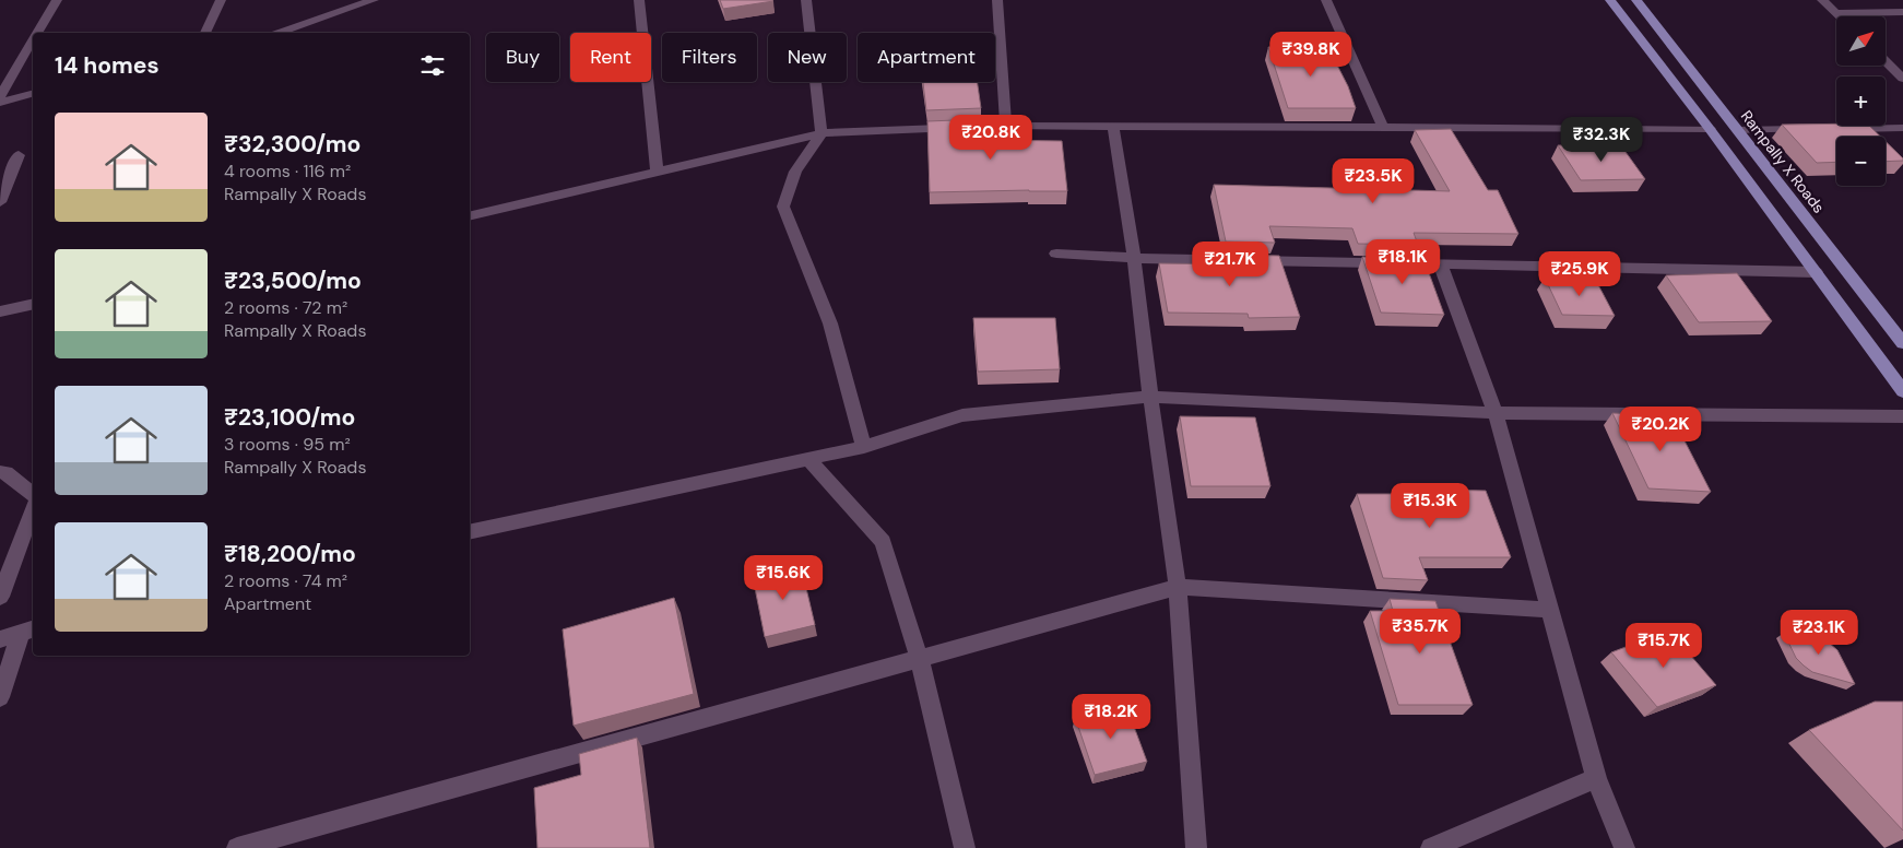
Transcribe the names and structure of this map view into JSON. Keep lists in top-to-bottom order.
{
  "streets": {
    "main road": ["Rampally X Roads"]
  },
  "north": "top right",
  "page": {
    "map_buttons": ["+", "−"],
    "price": [
      "₹39.8K",
      "₹20.8K",
      "₹32.3K",
      "₹23.5K",
      "₹18.1K",
      "₹21.7K",
      "₹25.9K",
      "₹20.2K",
      "₹15.3K",
      "₹15.6K",
      "₹35.7K",
      "₹23.1K",
      "₹15.7K",
      "₹18.2K"
    ],
    "chip": [
      "Buy",
      "Rent",
      "Filters",
      "New",
      "Apartment"
    ],
    "heading": "14 homes",
    "list": [
      {
        "name": "₹32,300/mo",
        "note": "4 rooms · 116 m² · Rampally X Roads"
      },
      {
        "name": "₹23,500/mo",
        "note": "2 rooms · 72 m² · Rampally X Roads"
      },
      {
        "name": "₹23,100/mo",
        "note": "3 rooms · 95 m² · Rampally X Roads"
      },
      {
        "name": "₹18,200/mo",
        "note": "2 rooms · 74 m² · Apartment"
      }
    ]
  }
}
